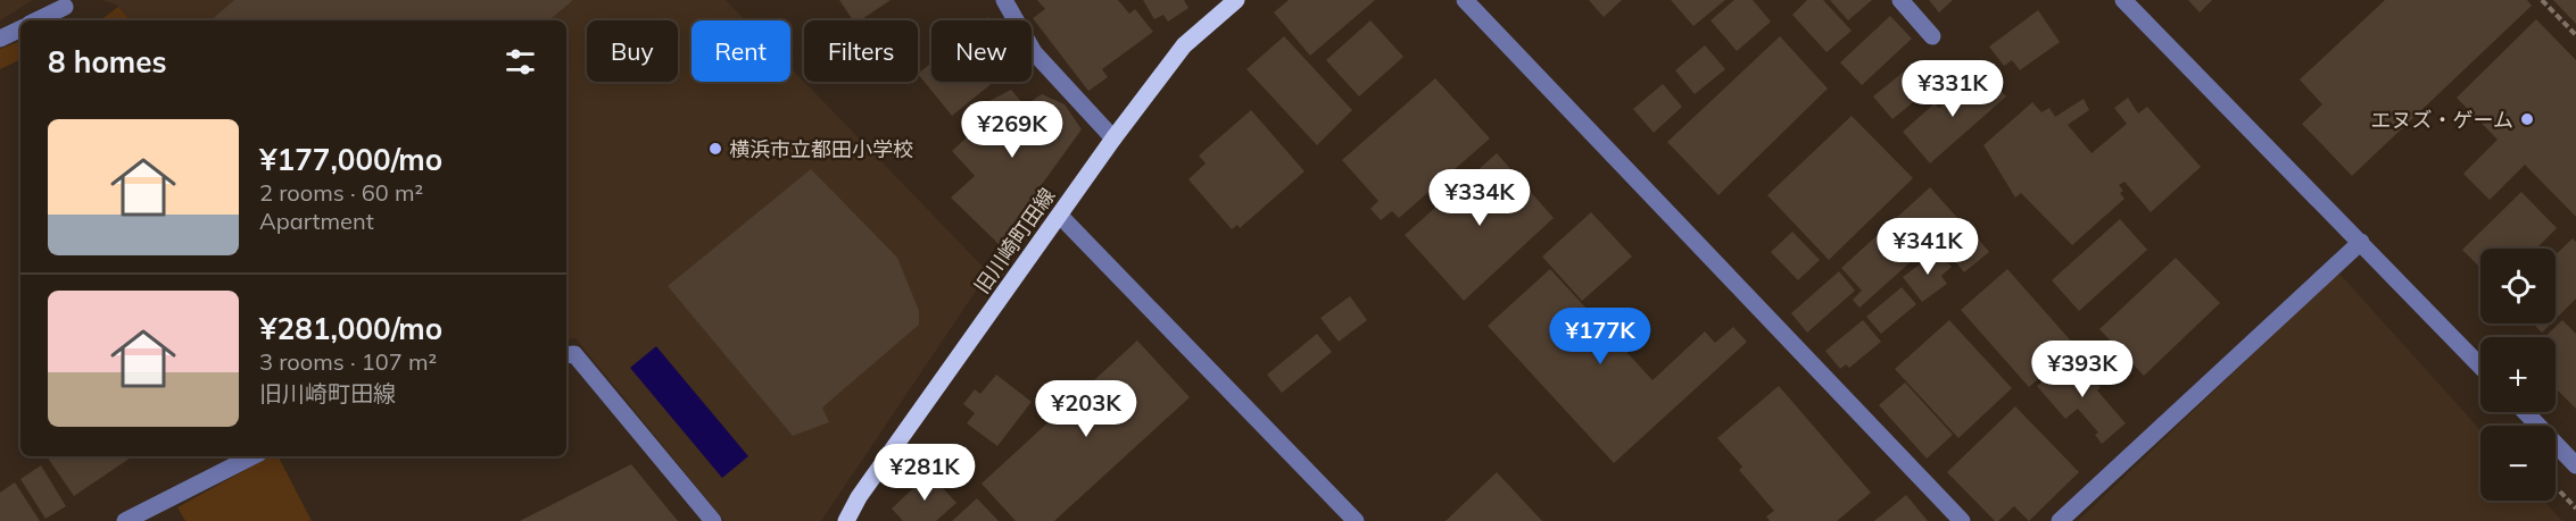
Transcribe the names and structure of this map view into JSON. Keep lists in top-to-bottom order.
{
  "streets": {
    "main road": ["旧川崎町田線"]
  },
  "places": ["エヌズ・ゲーム", "横浜市立都田小学校"],
  "page": {
    "chip": [
      "Buy",
      "Rent",
      "Filters",
      "New"
    ],
    "heading": "8 homes",
    "price": [
      "¥331K",
      "¥269K",
      "¥334K",
      "¥341K",
      "¥177K",
      "¥393K",
      "¥203K",
      "¥281K"
    ],
    "list": [
      {
        "name": "¥177,000/mo",
        "note": "2 rooms · 60 m² · Apartment"
      },
      {
        "name": "¥281,000/mo",
        "note": "3 rooms · 107 m² · 旧川崎町田線"
      }
    ],
    "map_buttons": ["+", "−"]
  }
}
